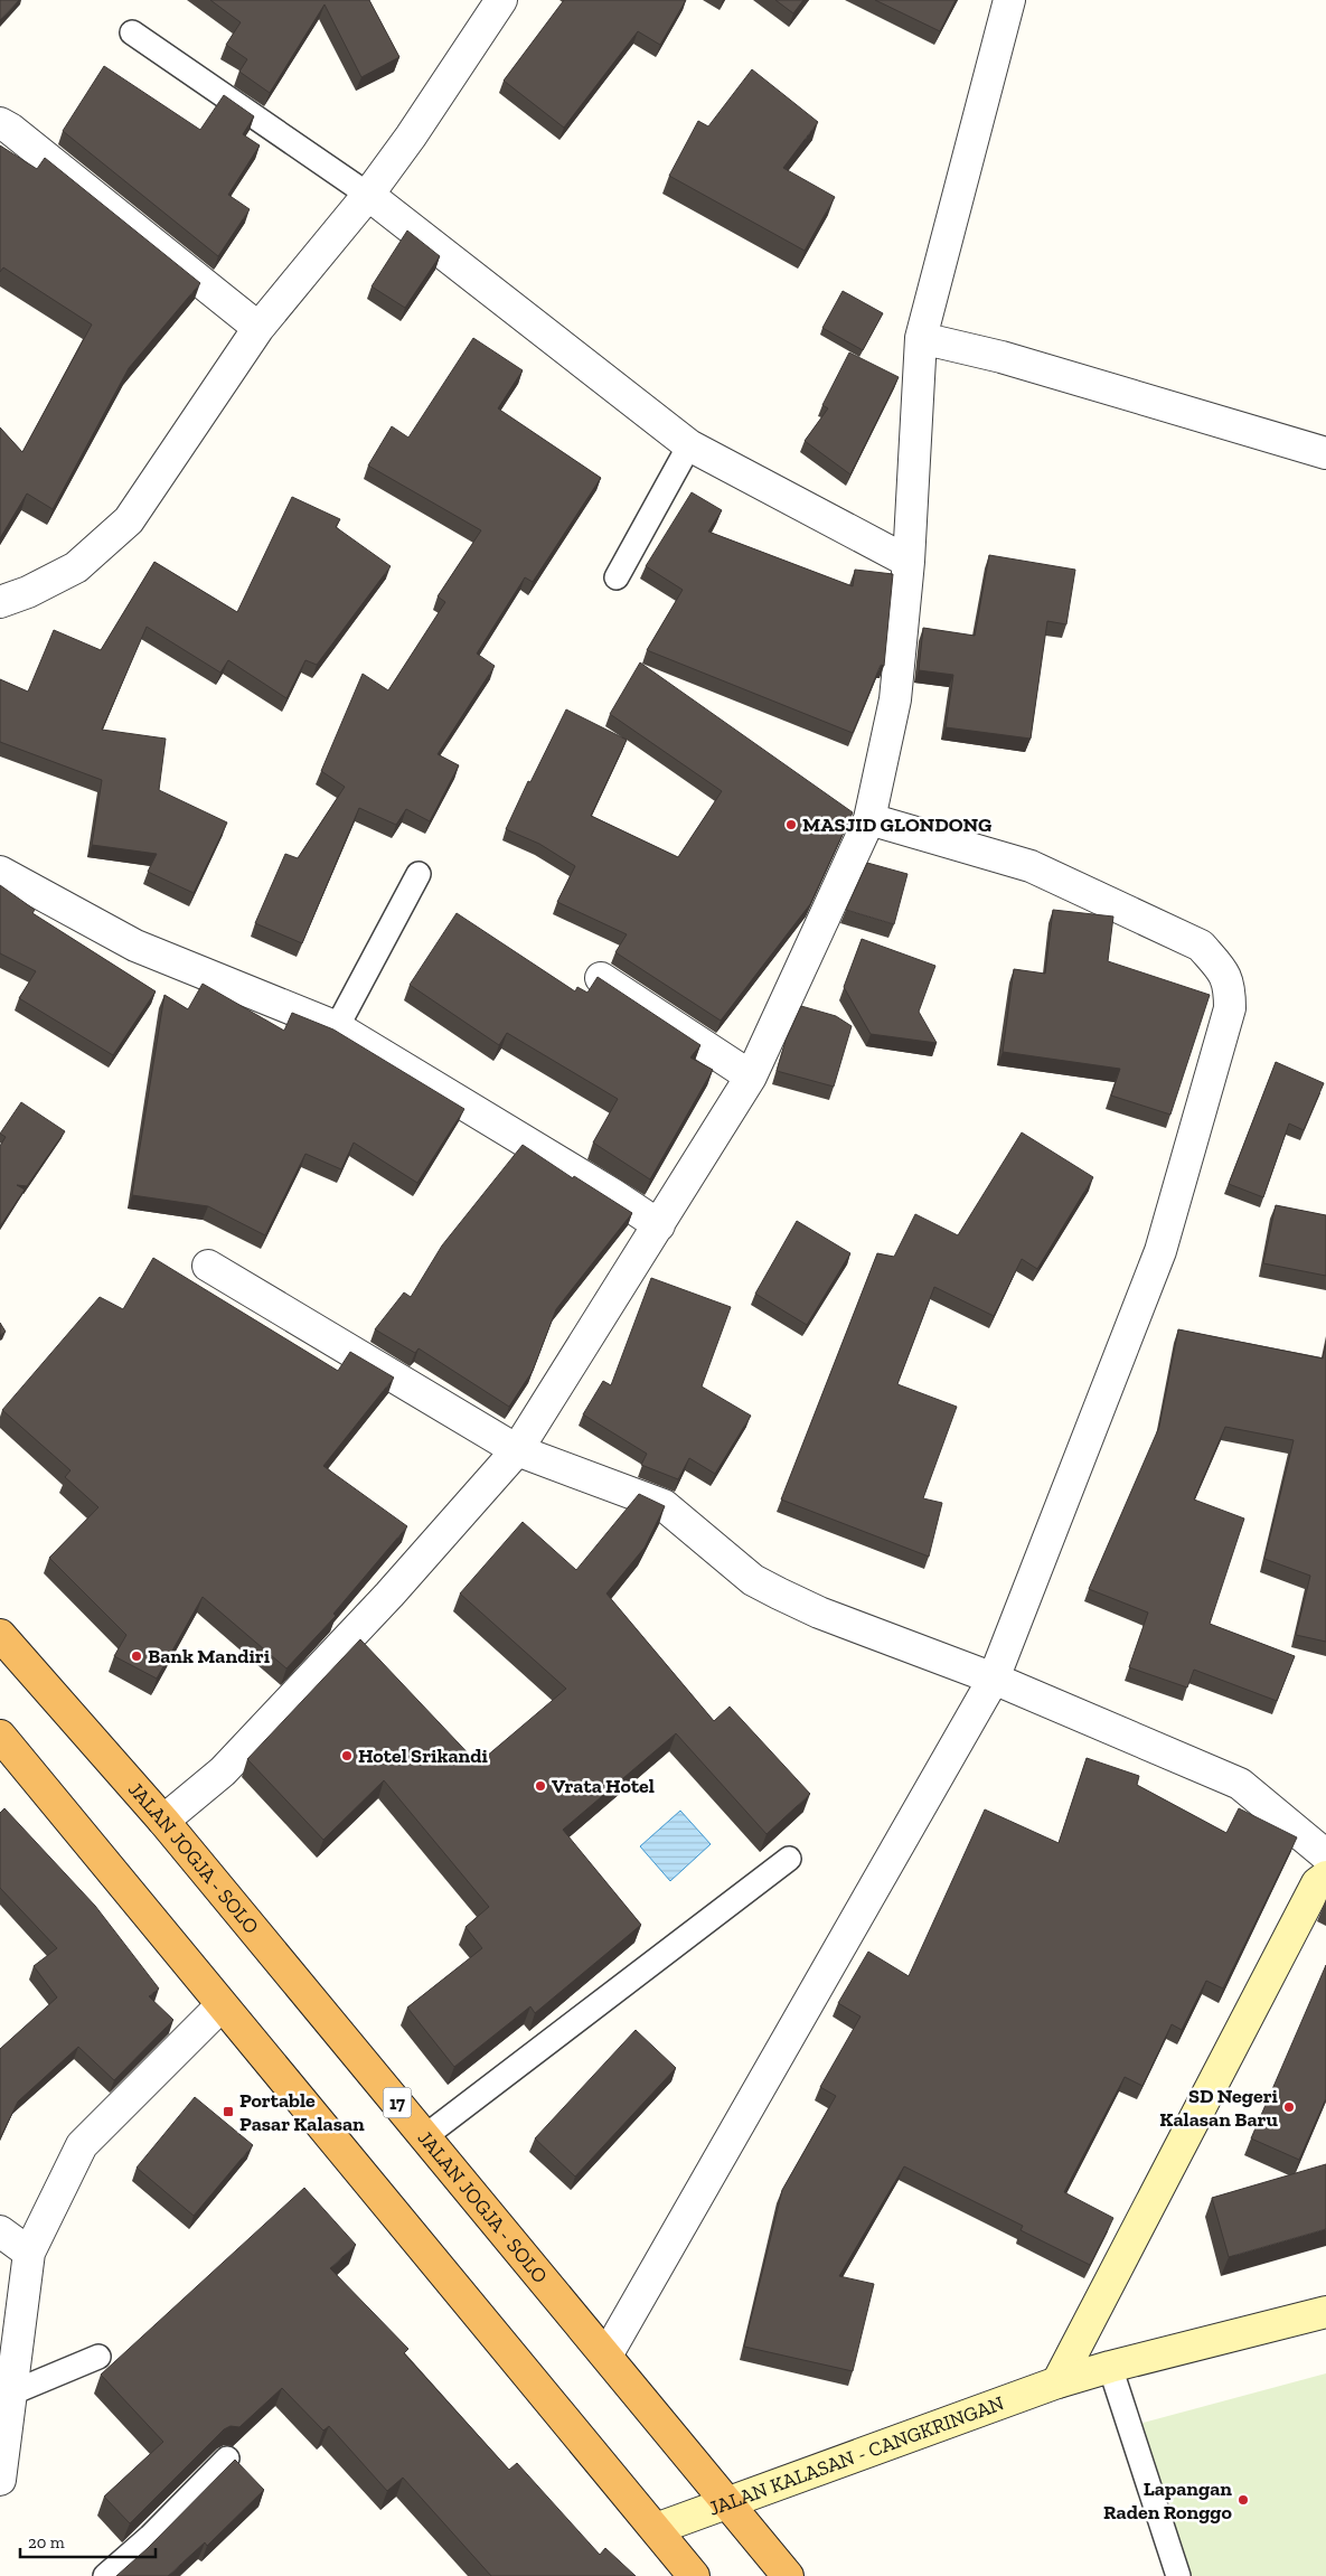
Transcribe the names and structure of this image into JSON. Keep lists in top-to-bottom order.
{
  "streets": {
    "highway": ["JALAN JOGJA - SOLO", "17"],
    "main road": ["JALAN KALASAN - CANGKRINGAN"]
  },
  "crossings": [
    ["JALAN JOGJA - SOLO", "JALAN KALASAN - CANGKRINGAN"]
  ],
  "places": {
    "other": [
      "MASJID GLONDONG",
      "Bank Mandiri",
      "Hotel Srikandi",
      "Vrata Hotel",
      "SD Negeri Kalasan Baru",
      "Lapangan Raden Ronggo"
    ],
    "transit": ["Portable Pasar Kalasan"]
  },
  "scale_bar": "20 m"
}
